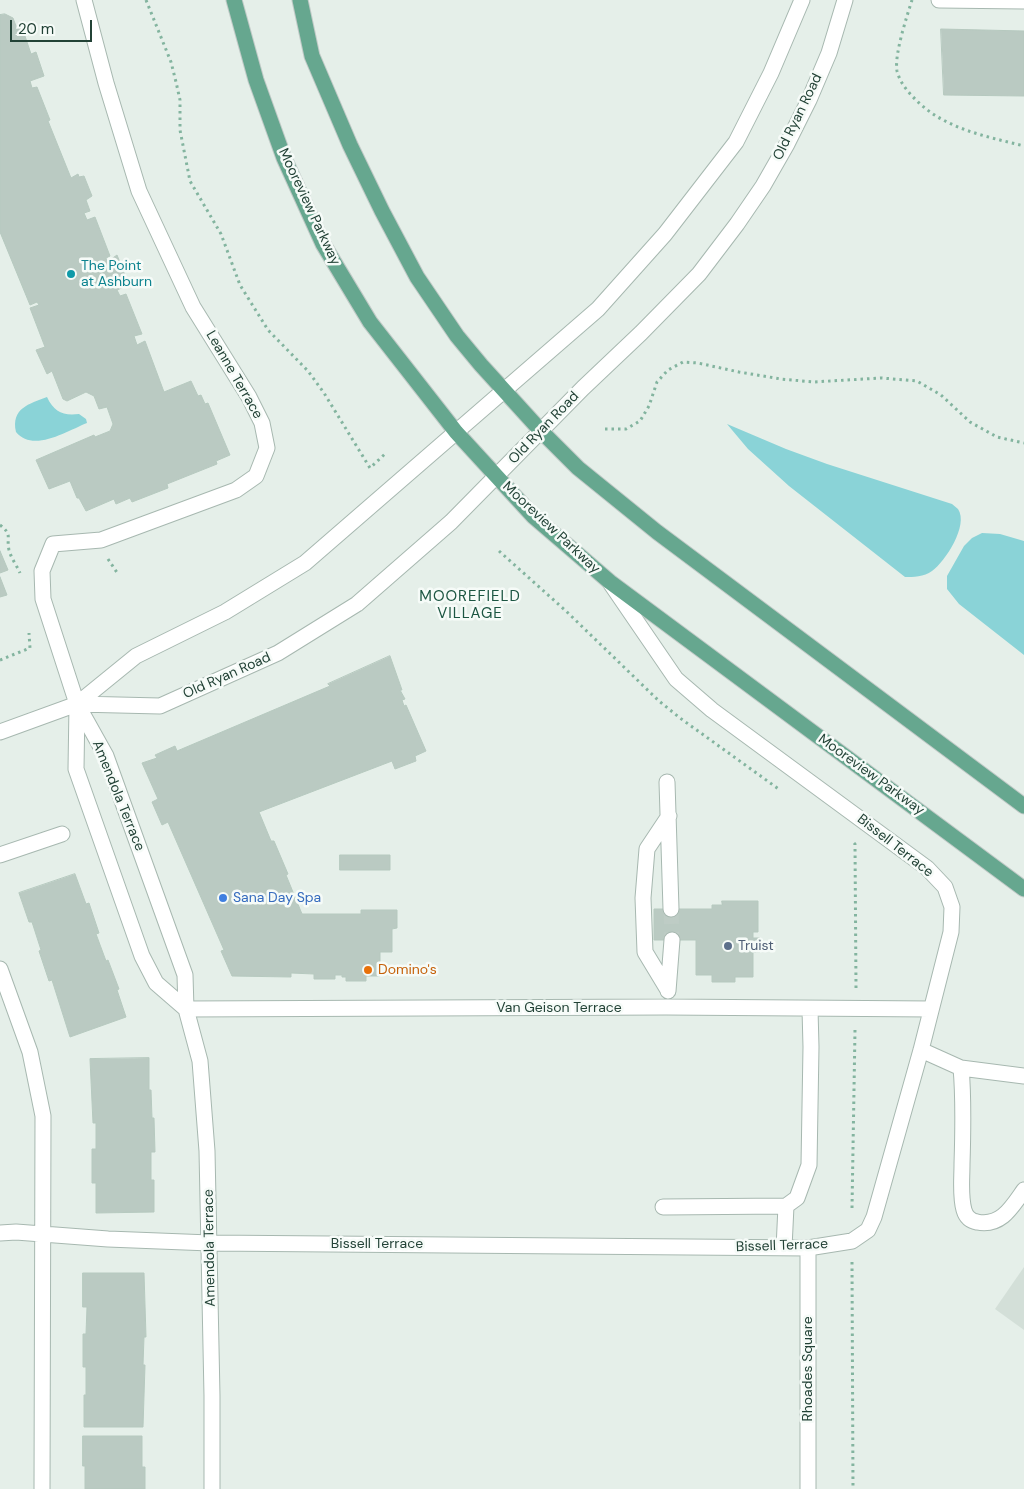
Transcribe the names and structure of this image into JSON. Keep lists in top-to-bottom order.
{
  "streets": {
    "main road": ["Mooreview Parkway"],
    "street": [
      "Old Ryan Road",
      "Leanne Terrace",
      "Amendola Terrace",
      "Bissell Terrace",
      "Van Geison Terrace",
      "Rhoades Square"
    ]
  },
  "crossings": [
    ["Old Ryan Road", "Mooreview Parkway"],
    ["Old Ryan Road", "Leanne Terrace"],
    ["Old Ryan Road", "Amendola Terrace"],
    ["Mooreview Parkway", "Bissell Terrace"],
    ["Leanne Terrace", "Amendola Terrace"],
    ["Amendola Terrace", "Bissell Terrace"],
    ["Amendola Terrace", "Van Geison Terrace"],
    ["Bissell Terrace", "Van Geison Terrace"],
    ["Bissell Terrace", "Rhoades Square"]
  ],
  "districts": ["MOOREFIELD VILLAGE"],
  "places": [
    "The Point at Ashburn",
    "Sana Day Spa",
    "Truist",
    "Domino's"
  ],
  "scale_bar": "20 m"
}
